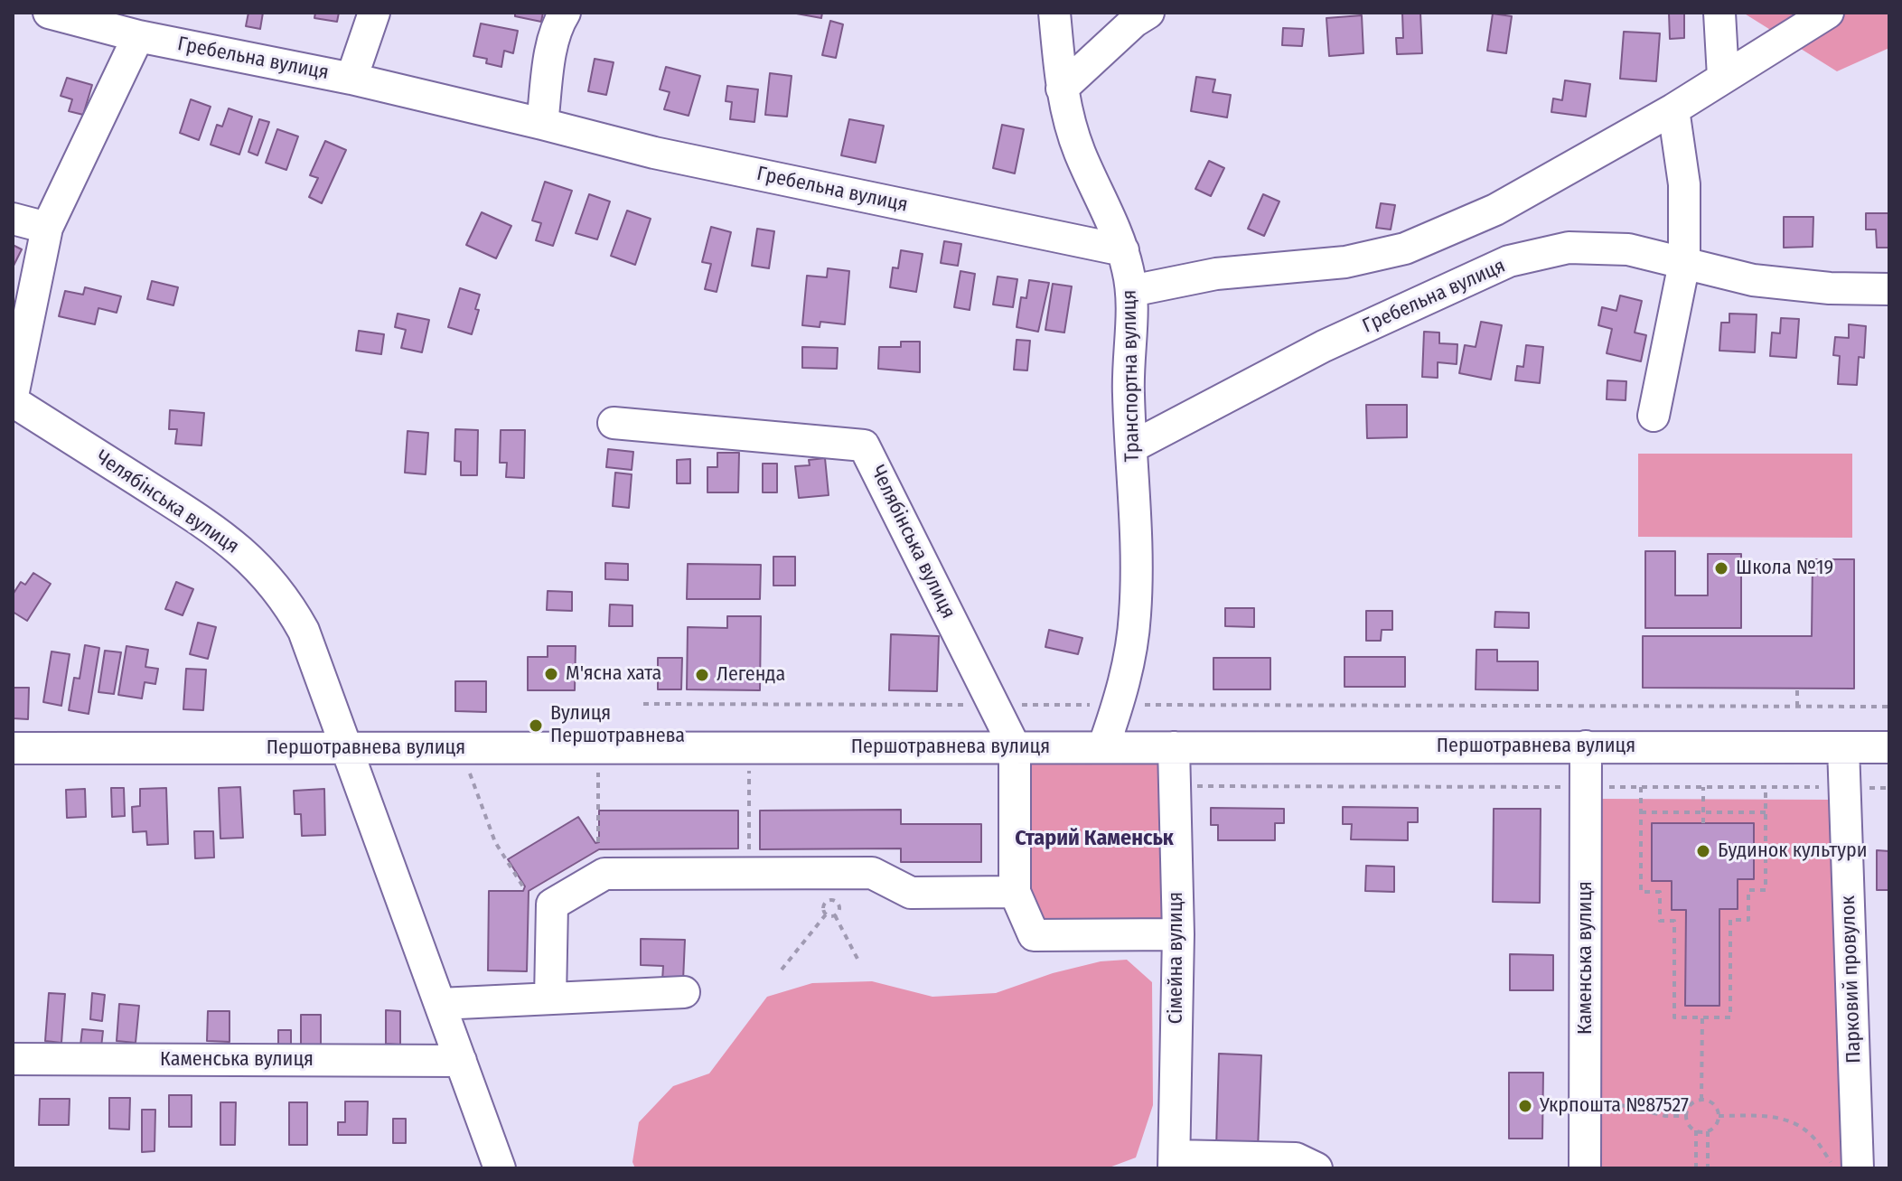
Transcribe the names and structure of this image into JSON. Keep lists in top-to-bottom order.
{
  "streets": {
    "street": [
      "Гребельна вулиця",
      "Транспортна вулиця",
      "Челябінська вулиця",
      "Першотравнева вулиця",
      "Сімейна вулиця",
      "Каменська вулиця",
      "Парковий провулок"
    ]
  },
  "crossings": [
    ["Гребельна вулиця", "Транспортна вулиця"],
    ["Транспортна вулиця", "Першотравнева вулиця"],
    ["Челябінська вулиця", "Першотравнева вулиця"],
    ["Челябінська вулиця", "Каменська вулиця"],
    ["Першотравнева вулиця", "Сімейна вулиця"],
    ["Першотравнева вулиця", "Каменська вулиця"],
    ["Першотравнева вулиця", "Парковий провулок"]
  ],
  "districts": ["Старий Каменськ"],
  "places": [
    "Школа №19",
    "М'ясна хата",
    "Легенда",
    "Вулиця Першотравнева",
    "Будинок культури",
    "Укрпошта №87527"
  ]
}
